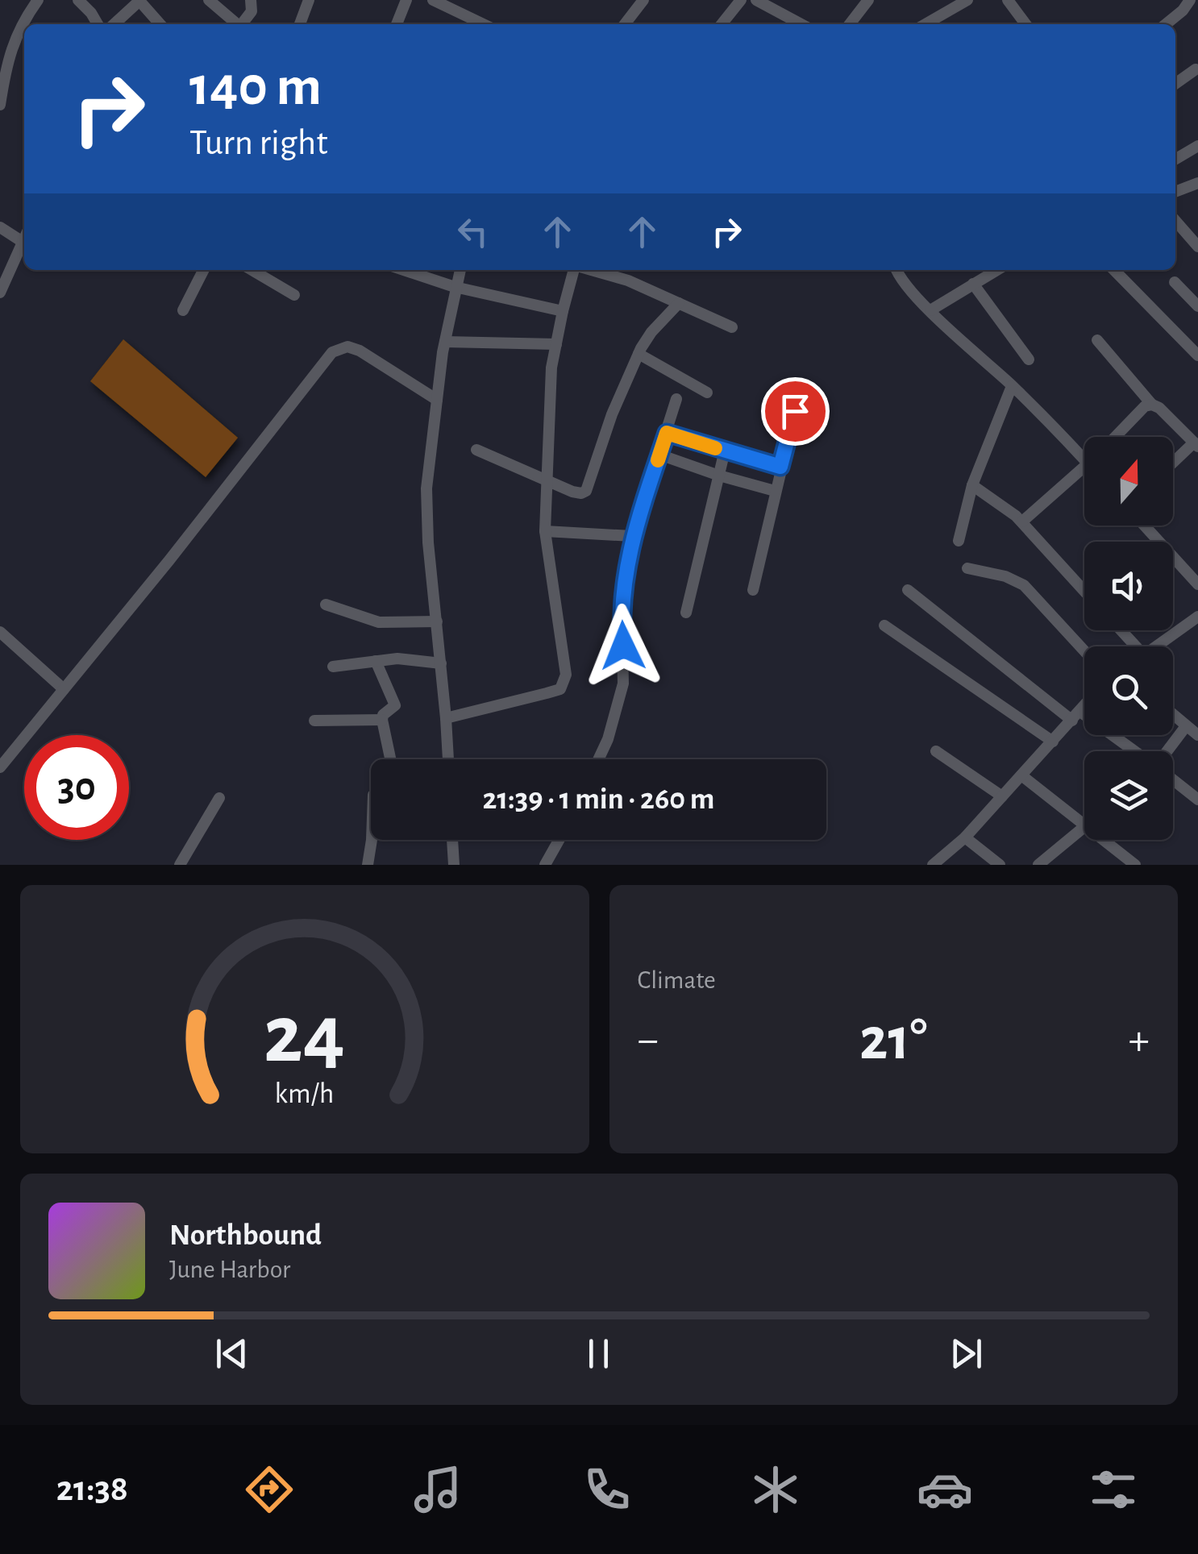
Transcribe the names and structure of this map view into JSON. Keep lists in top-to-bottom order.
{
  "north": "top",
  "page": {
    "turn": ["140 m", "Turn right"],
    "limit": "30",
    "trip": "21:39 · 1 min · 260 m",
    "tile": "Climate",
    "heat": ["−", "21°", "+"],
    "song": ["Northbound", "June Harbor"],
    "tabs": "21:38",
    "gauge": ["24", "km/h"]
  }
}
